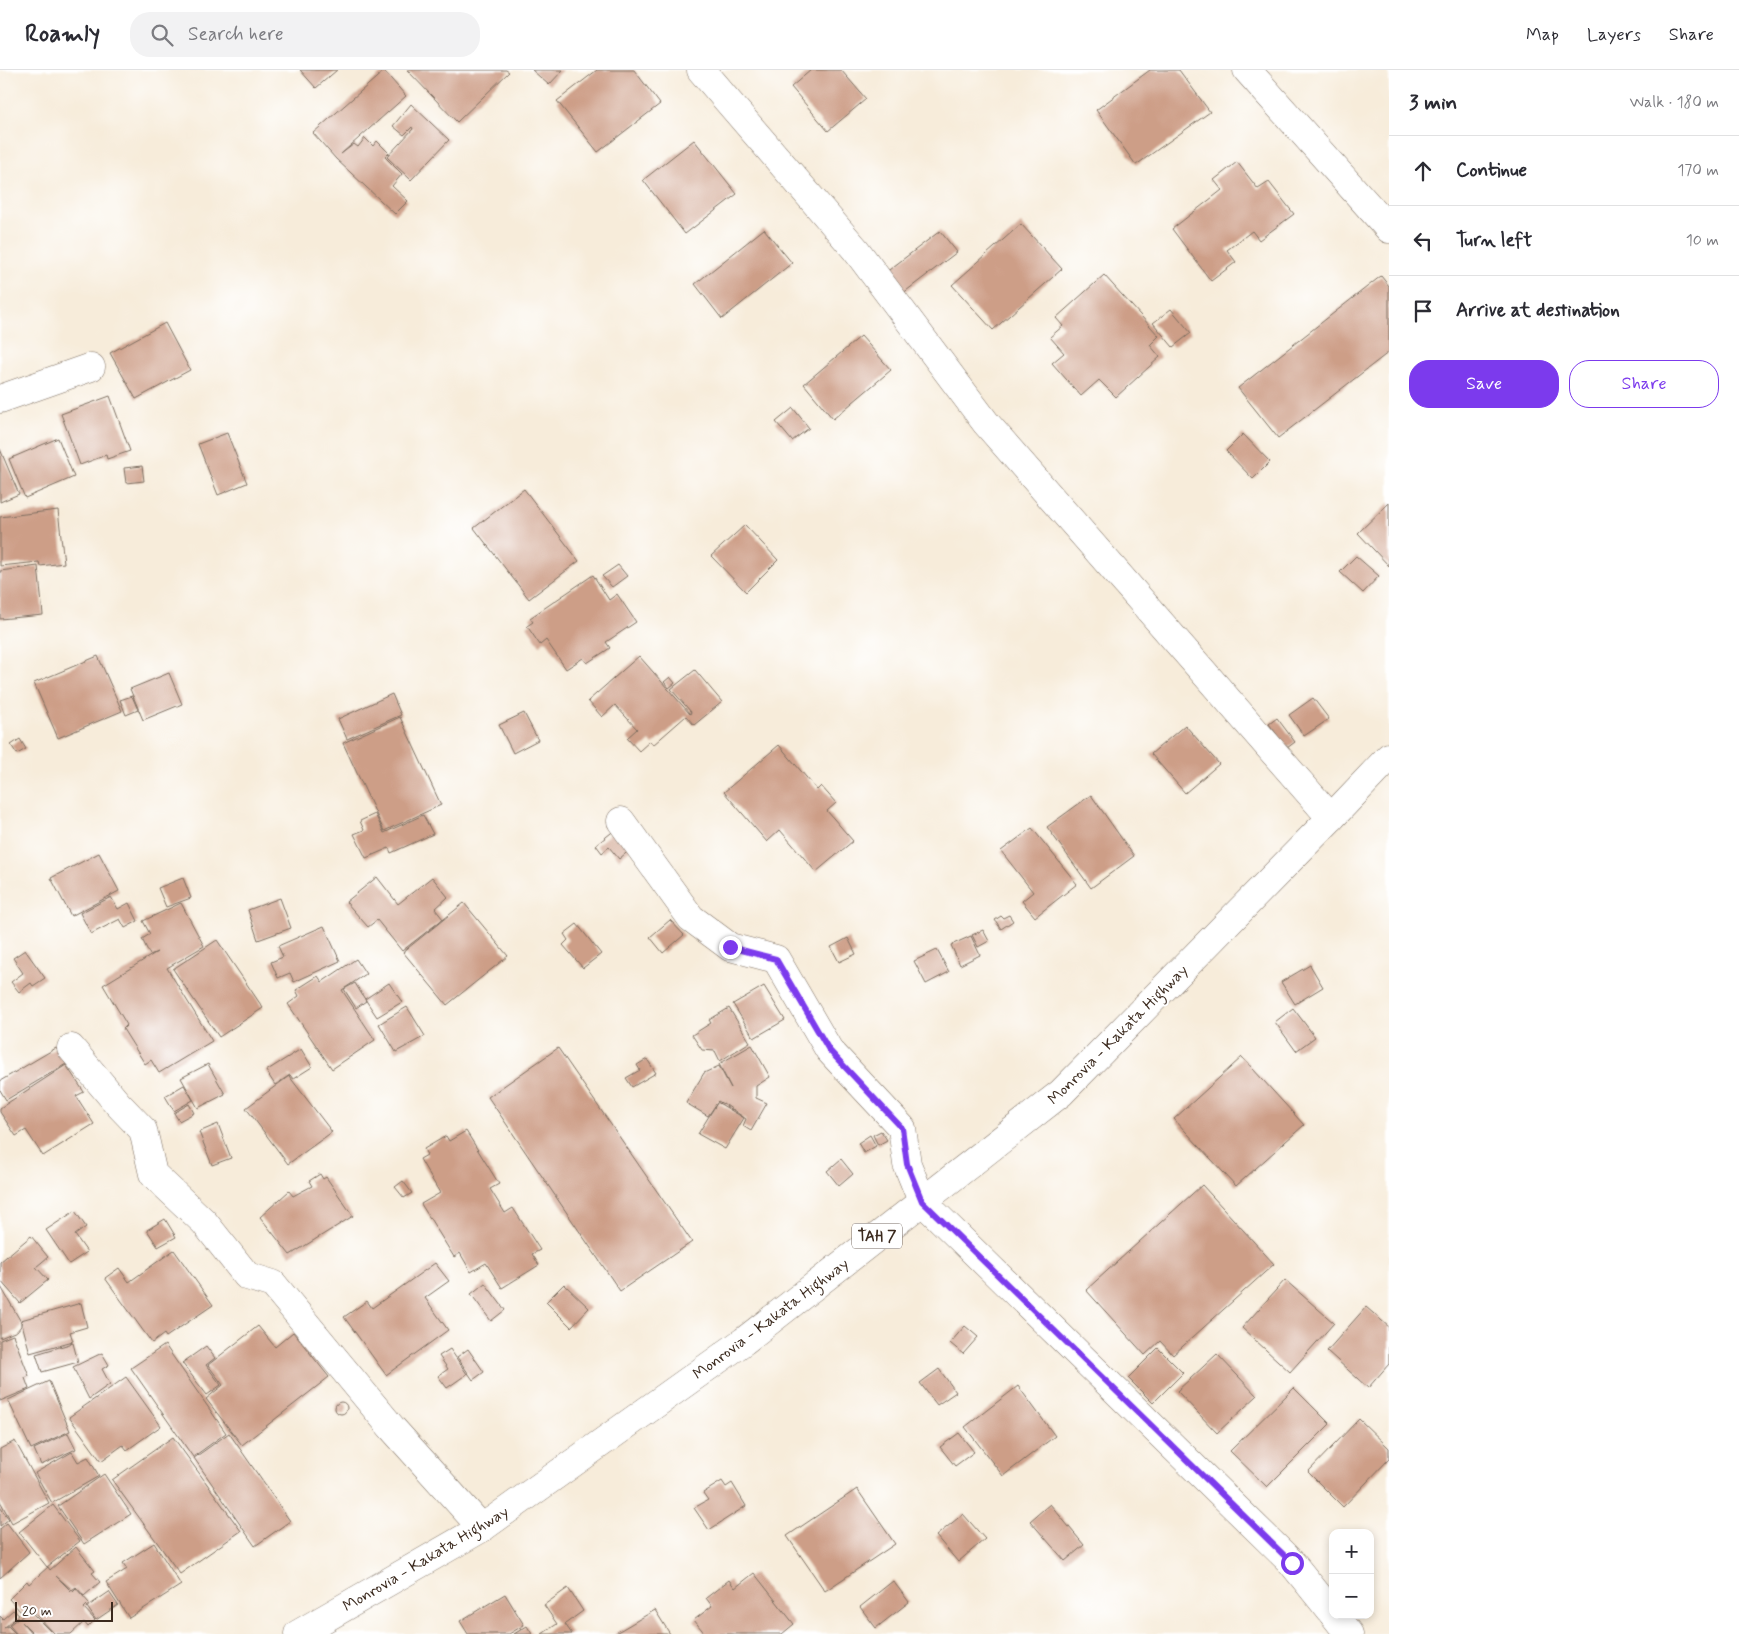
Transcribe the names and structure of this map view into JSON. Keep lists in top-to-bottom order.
{
  "streets": {
    "main road": ["Monrovia - Kakata Highway", "TAH 7"]
  },
  "scale_bar": "20 m",
  "page": {
    "header": "Roamly",
    "search": "Search here",
    "nav": ["Map", "Layers", "Share"],
    "heading": ["3 min", "Walk · 180 m"],
    "list": [
      ["Continue", "170 m"],
      ["Turn left", "10 m"],
      "Arrive at destination"
    ],
    "buttons": ["Save", "Share"],
    "map_buttons": ["+", "−"],
    "scale": "20 m"
  }
}
